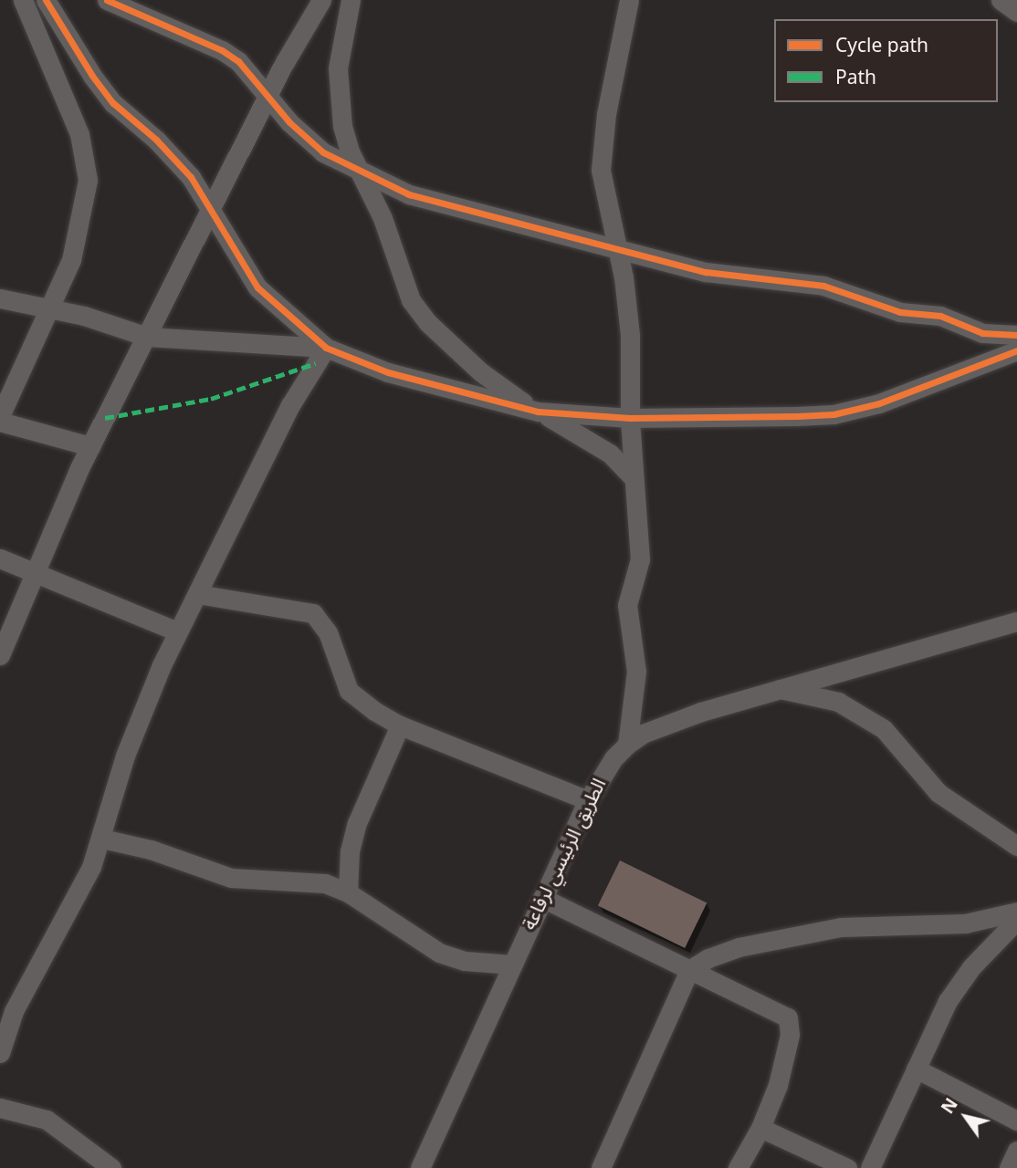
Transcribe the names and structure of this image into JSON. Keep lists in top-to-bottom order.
{
  "streets": {
    "street": ["الطريق الرئيسي لرفاعة"]
  },
  "legend": ["Cycle path", "Path"],
  "north": "top left"
}
